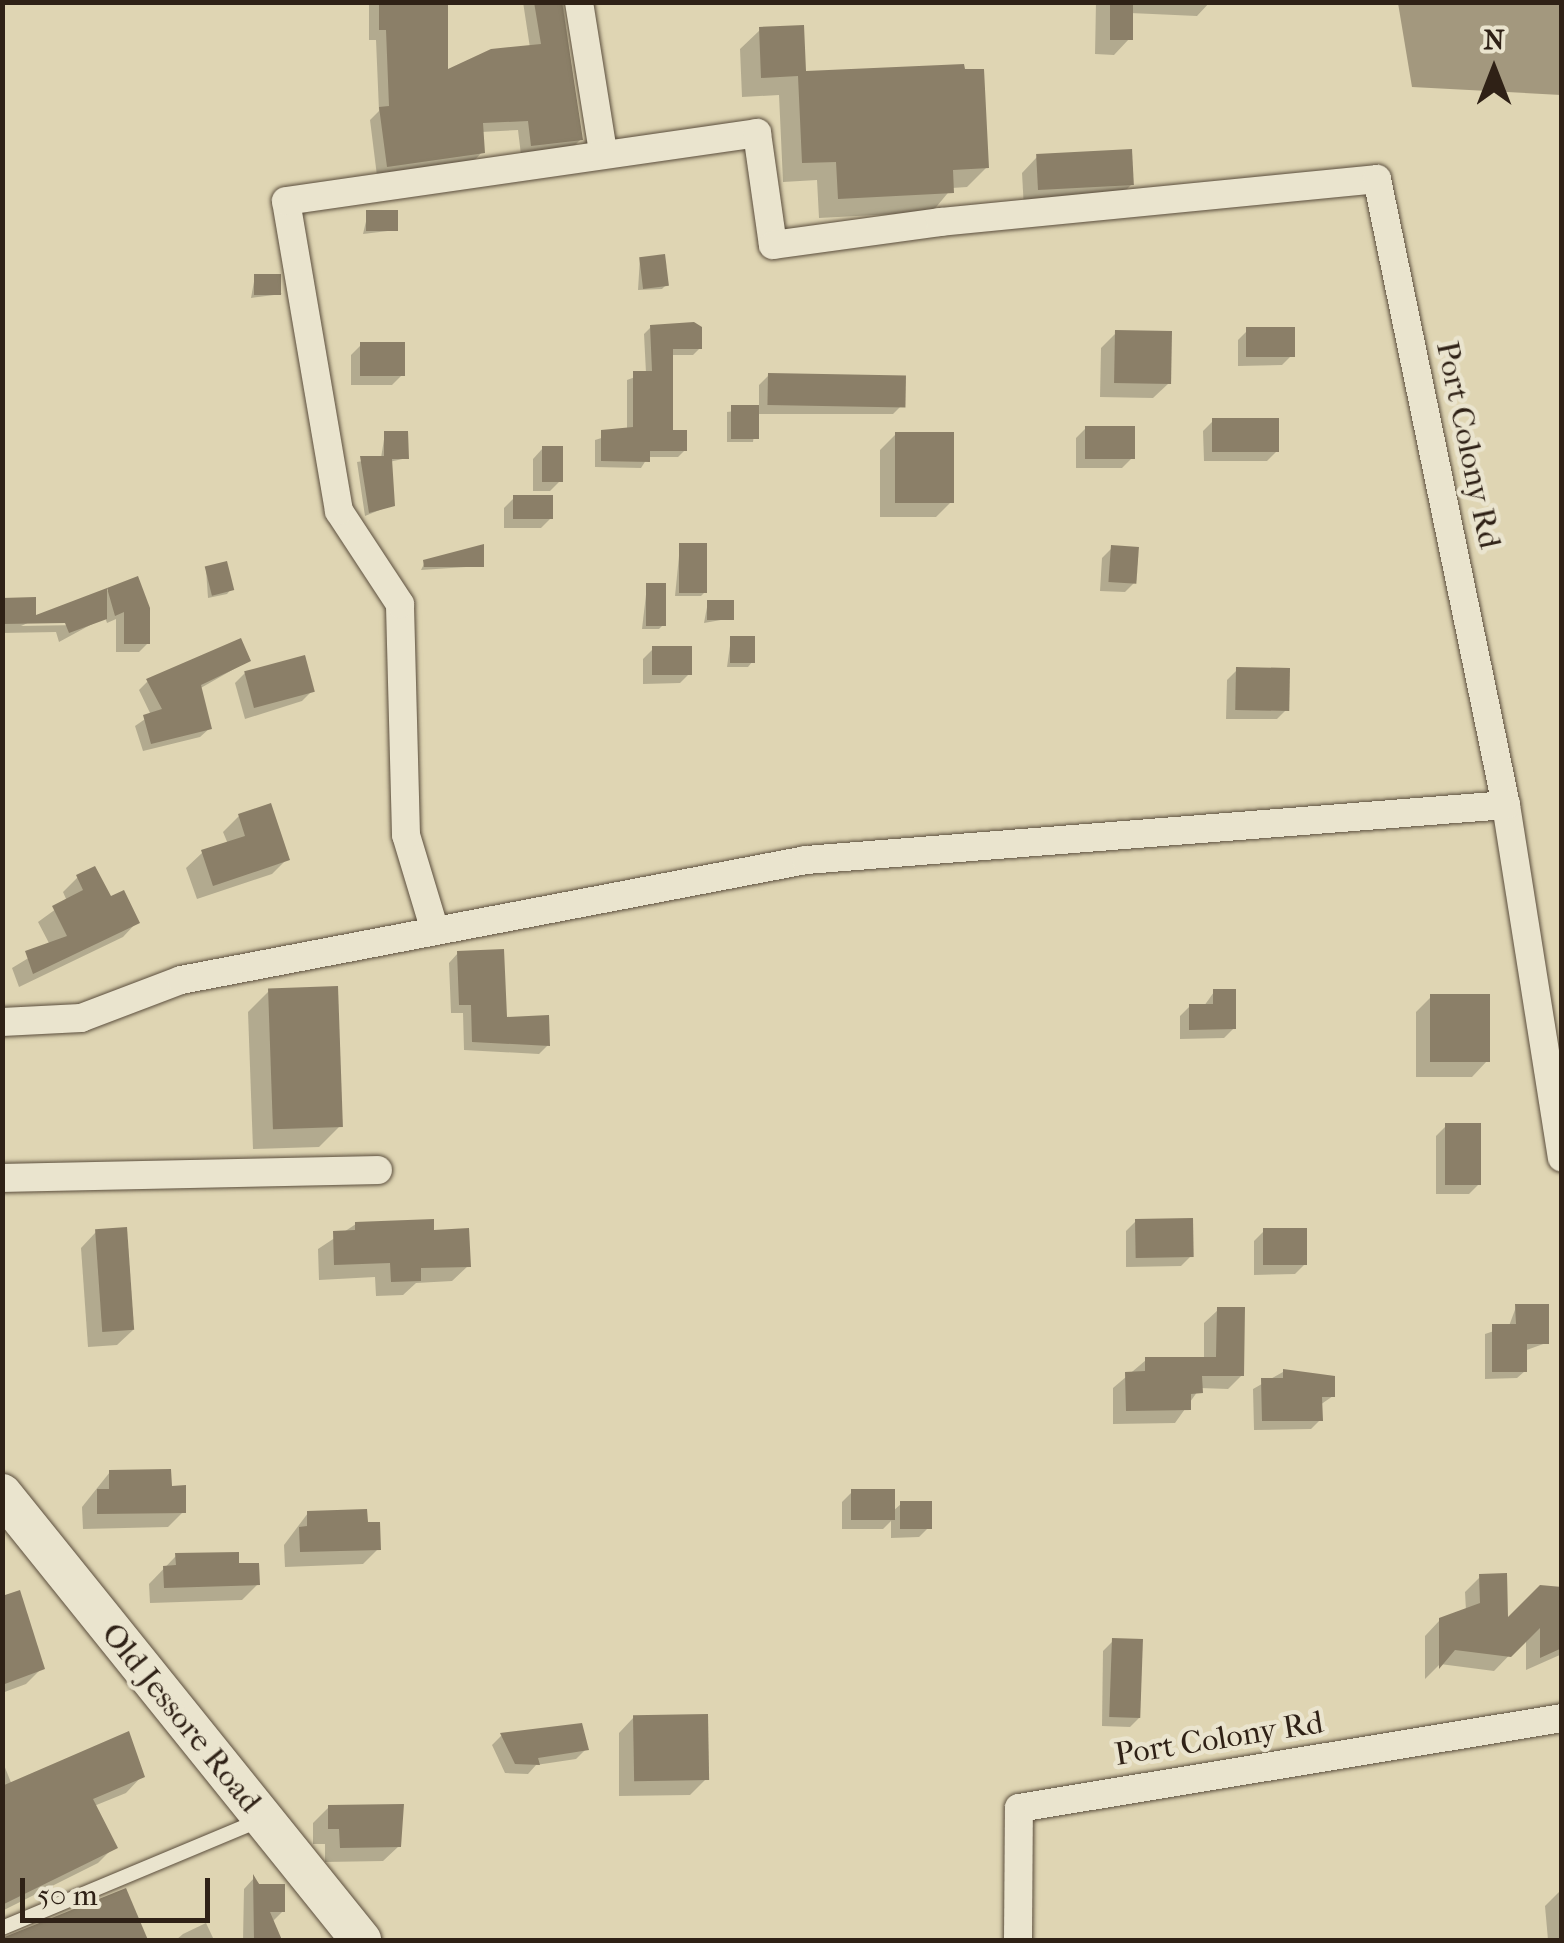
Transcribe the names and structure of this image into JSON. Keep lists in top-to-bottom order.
{
  "streets": {
    "main road": ["Old Jessore Road"],
    "street": ["Port Colony Rd"]
  },
  "scale_bar": "50 m",
  "north": "top"
}
